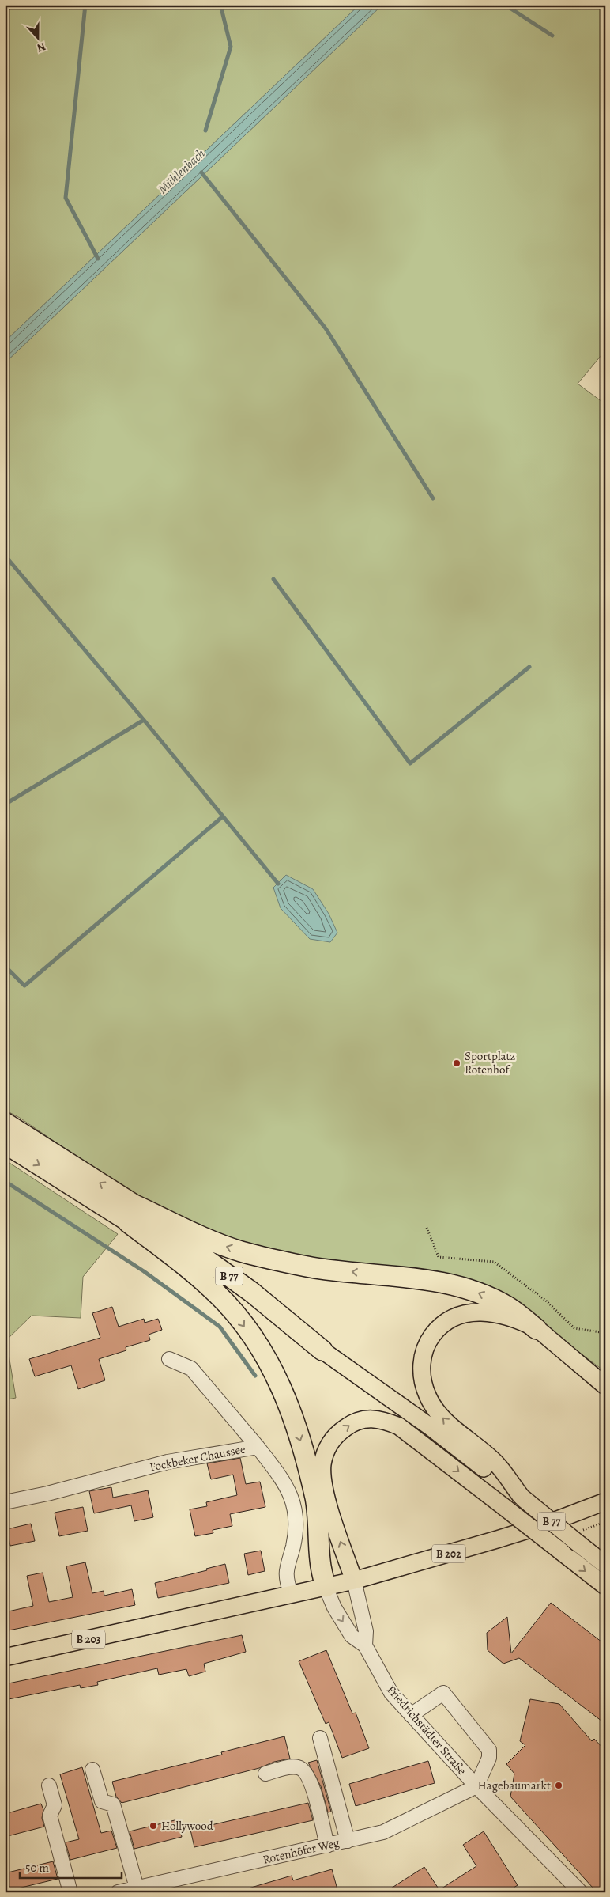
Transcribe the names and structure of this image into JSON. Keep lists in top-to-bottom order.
{
  "streets": {
    "highway": ["B 77"],
    "main road": ["B 202", "B 203"],
    "street": ["Fockbeker Chaussee", "Friedrichstädter Straße", "Rotenhöfer Weg"]
  },
  "crossings": [
    ["Fockbeker Chaussee", "B 203"],
    ["B 202", "B 203"],
    ["B 202", "Friedrichstädter Straße"],
    ["B 203", "Friedrichstädter Straße"],
    ["Friedrichstädter Straße", "Rotenhöfer Weg"]
  ],
  "water": ["Mühlenbach"],
  "places": ["Sportplatz Rotenhof", "Hagebaumarkt", "Hollywood"],
  "scale_bar": "50 m",
  "north": "bottom"
}
